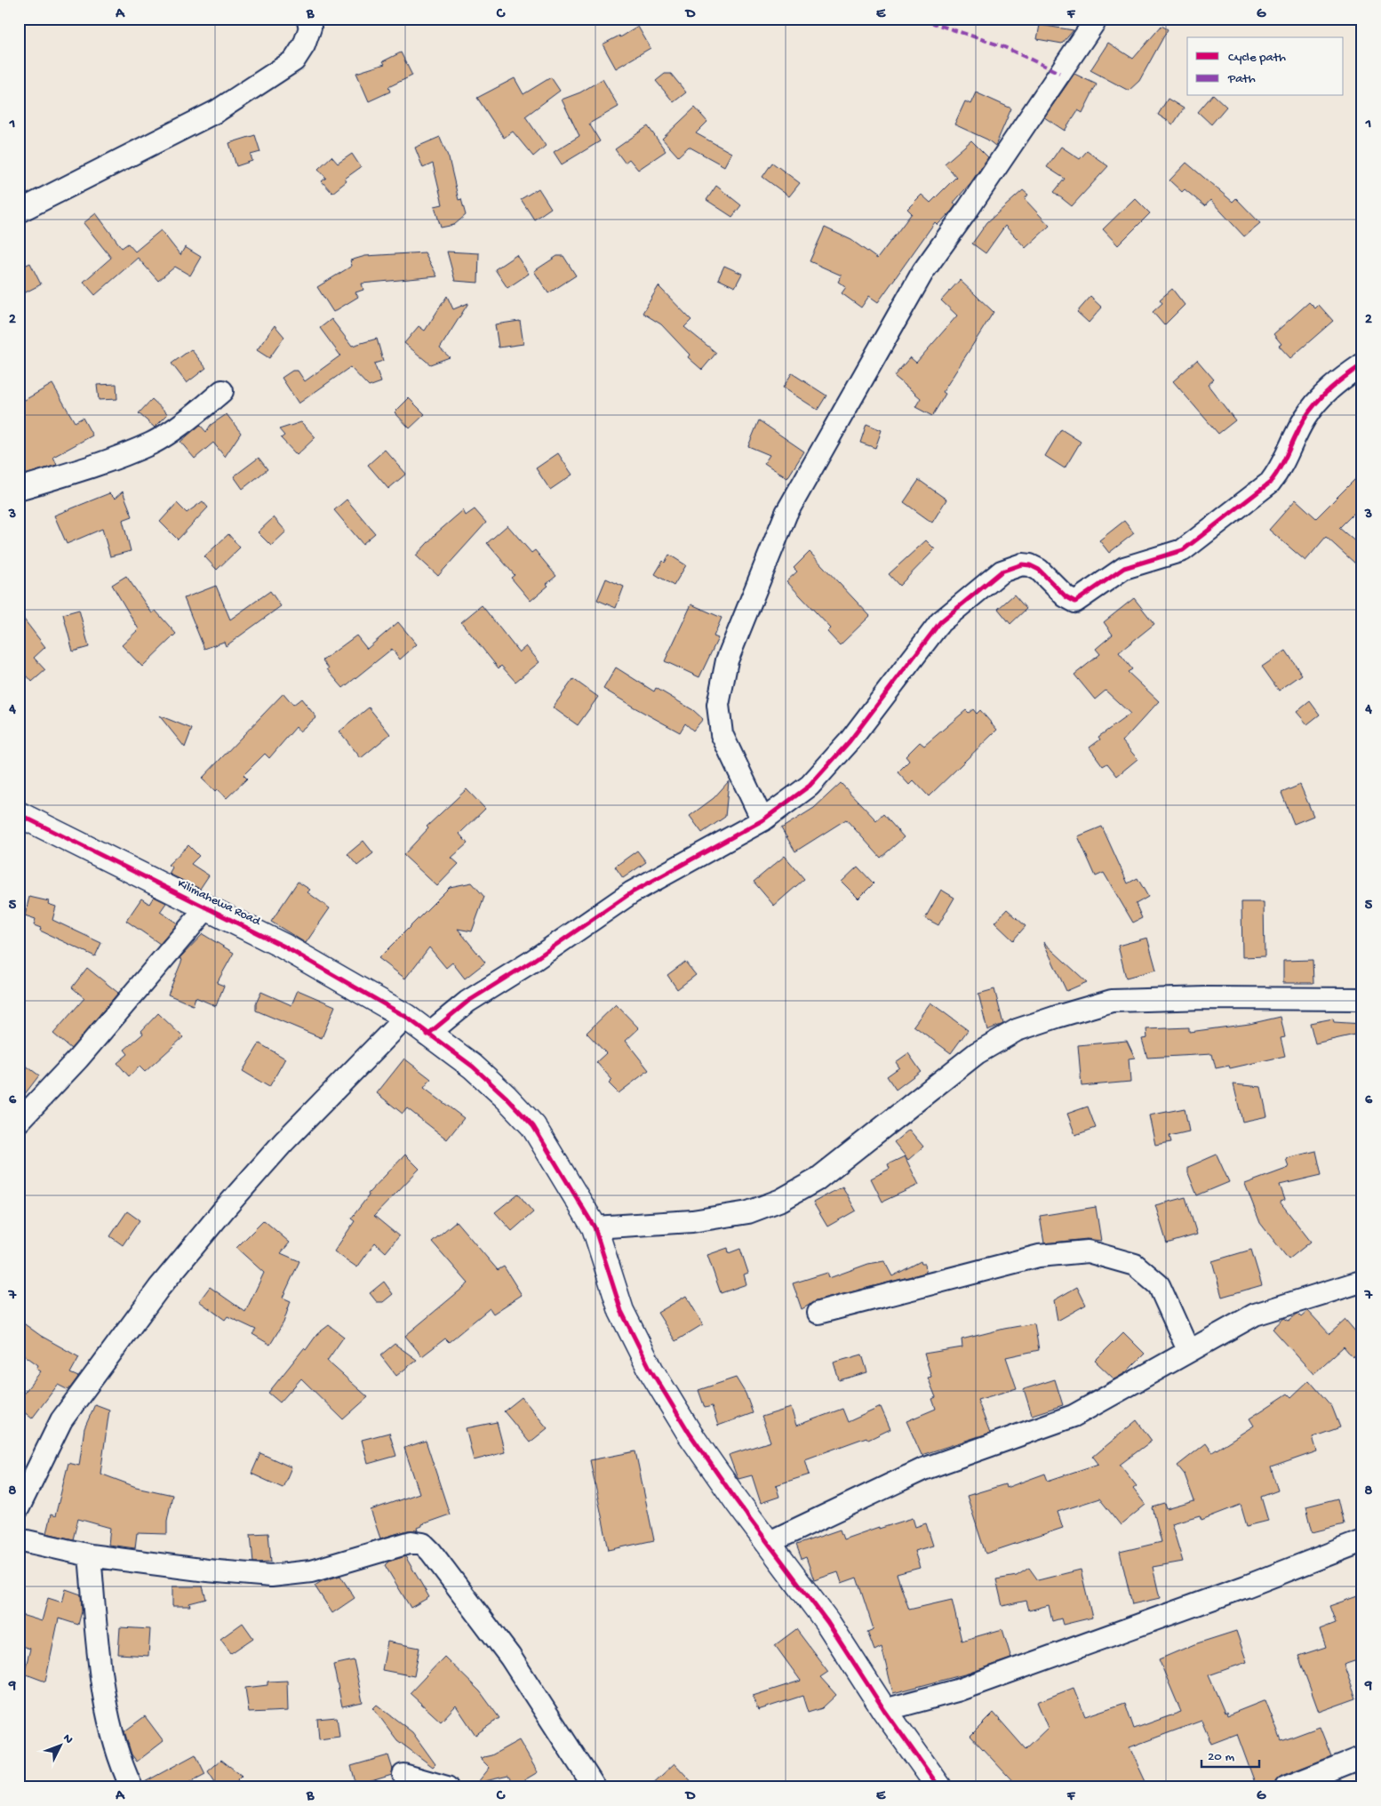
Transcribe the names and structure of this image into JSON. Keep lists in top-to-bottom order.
{
  "streets": {
    "street": ["Kilimahewa Road"]
  },
  "legend": ["Cycle path", "Path"],
  "scale_bar": "20 m",
  "north": "top right",
  "grid": {
    "columns": [
      "A",
      "B",
      "C",
      "D",
      "E",
      "F",
      "G"
    ],
    "rows": [
      "1",
      "2",
      "3",
      "4",
      "5",
      "6",
      "7",
      "8",
      "9"
    ]
  }
}
